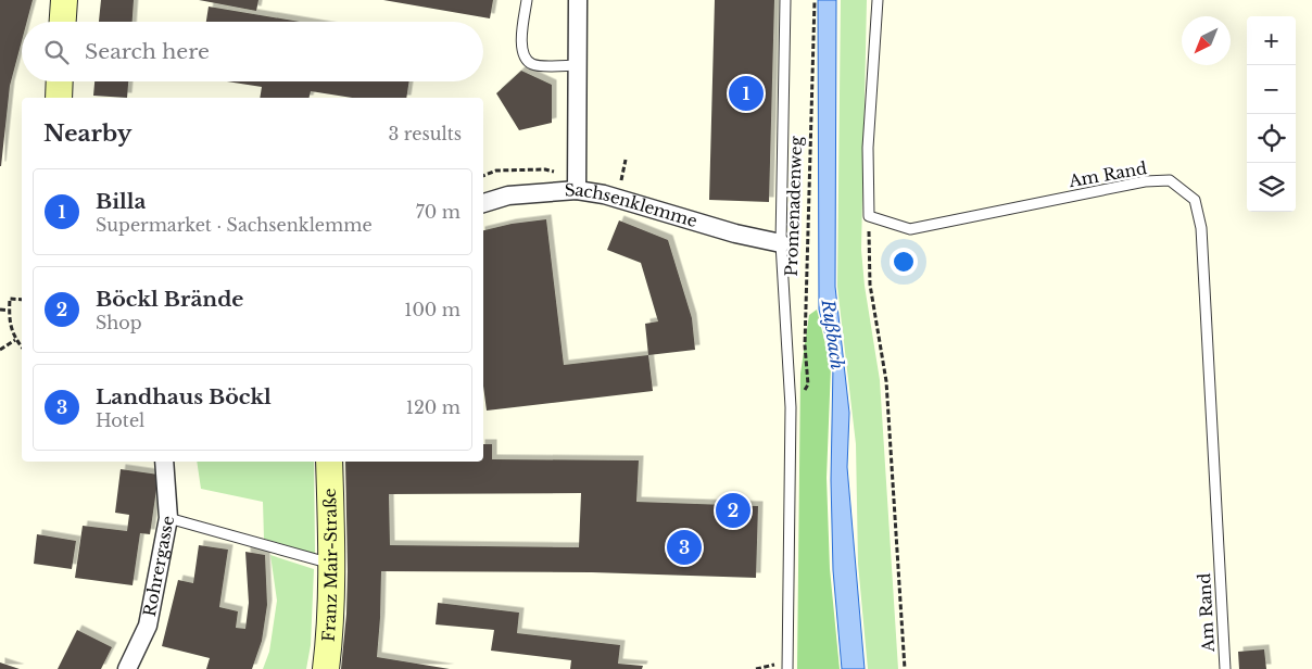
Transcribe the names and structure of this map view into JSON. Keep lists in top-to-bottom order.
{
  "streets": {
    "main road": ["Franz Mair-Straße"],
    "street": ["Sachsenklemme", "Rohrergasse"],
    "lane": ["Am Rand", "Promenadenweg"]
  },
  "crossings": [
    ["Promenadenweg", "Sachsenklemme"]
  ],
  "water": ["Rußbach"],
  "north": "bottom left",
  "page": {
    "map_buttons": ["+", "−"],
    "search": "Search here",
    "pins": ["1", "2", "3"],
    "heading": ["Nearby", "3 results"],
    "list": [
      {
        "mark": "1",
        "name": "Billa",
        "note": "Supermarket · Sachsenklemme",
        "value": "70 m"
      },
      {
        "mark": "2",
        "name": "Böckl Brände",
        "note": "Shop",
        "value": "100 m"
      },
      {
        "mark": "3",
        "name": "Landhaus Böckl",
        "note": "Hotel",
        "value": "120 m"
      }
    ]
  }
}
